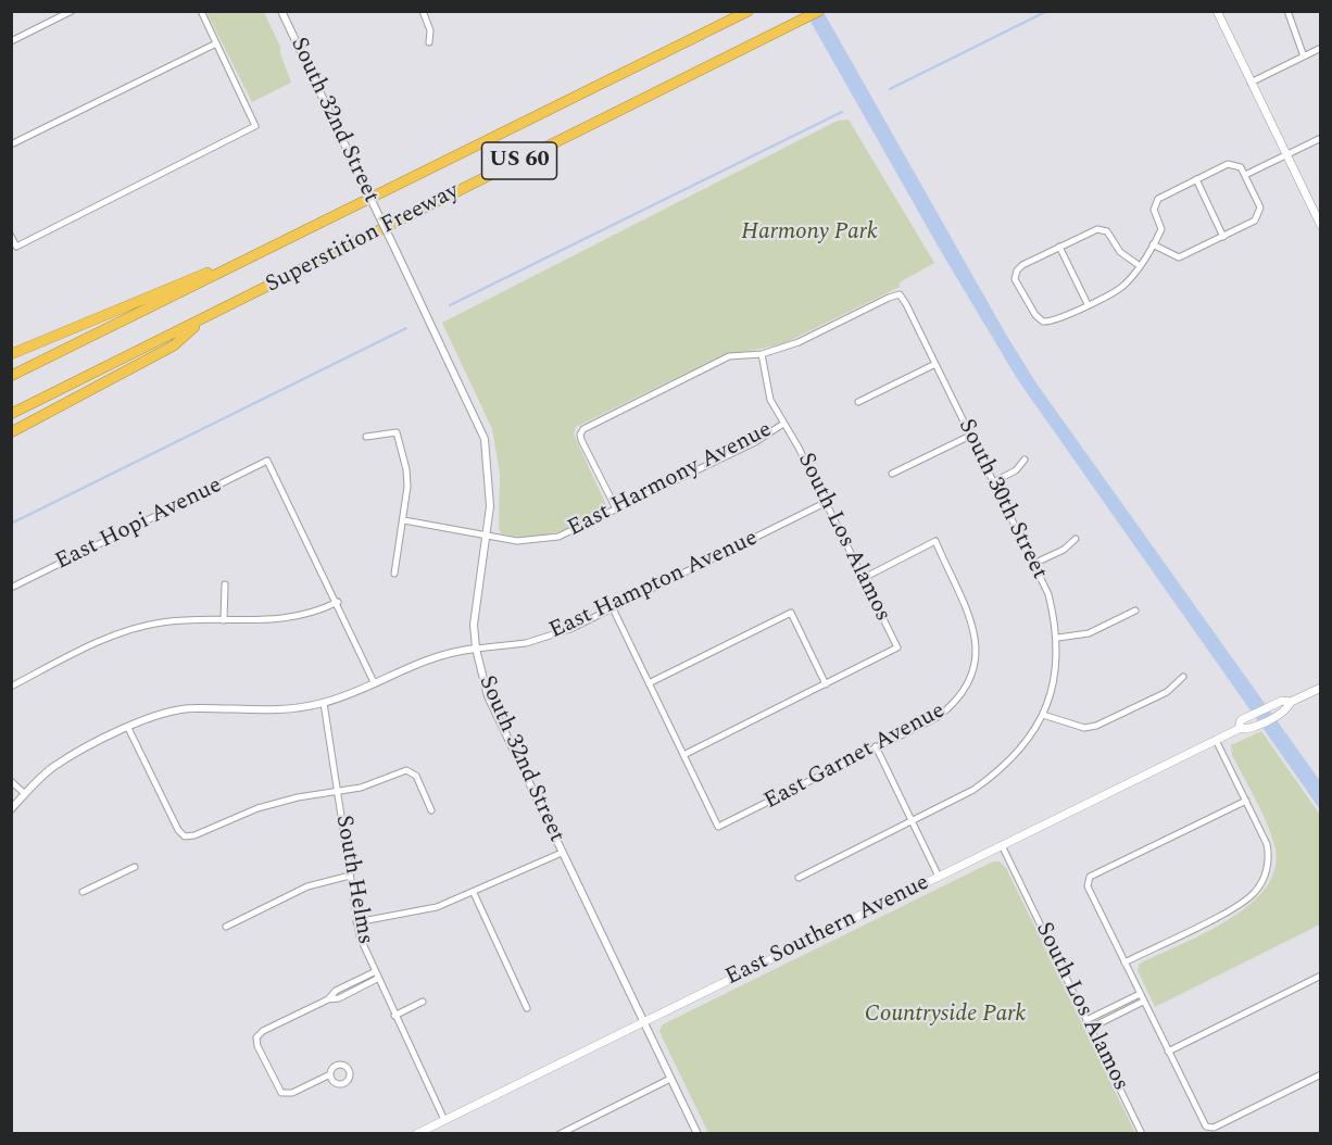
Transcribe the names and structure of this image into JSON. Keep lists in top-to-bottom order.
{
  "streets": {
    "highway": ["US 60", "Superstition Freeway"],
    "main road": ["East Southern Avenue"],
    "street": [
      "South 32nd Street",
      "East Harmony Avenue",
      "South 30th Street",
      "East Hopi Avenue",
      "South Los Alamos",
      "East Hampton Avenue",
      "East Garnet Avenue",
      "South Helms"
    ]
  },
  "crossings": [
    ["South 32nd Street", "East Harmony Avenue"],
    ["South 32nd Street", "East Hampton Avenue"],
    ["South 32nd Street", "East Southern Avenue"],
    ["East Harmony Avenue", "South Los Alamos"],
    ["South 30th Street", "South Los Alamos"],
    ["South Los Alamos", "East Hampton Avenue"],
    ["South Los Alamos", "East Garnet Avenue"],
    ["South Los Alamos", "East Southern Avenue"],
    ["East Hampton Avenue", "South Helms"],
    ["South Helms", "East Southern Avenue"]
  ],
  "parks": ["Harmony Park", "Countryside Park"]
}
